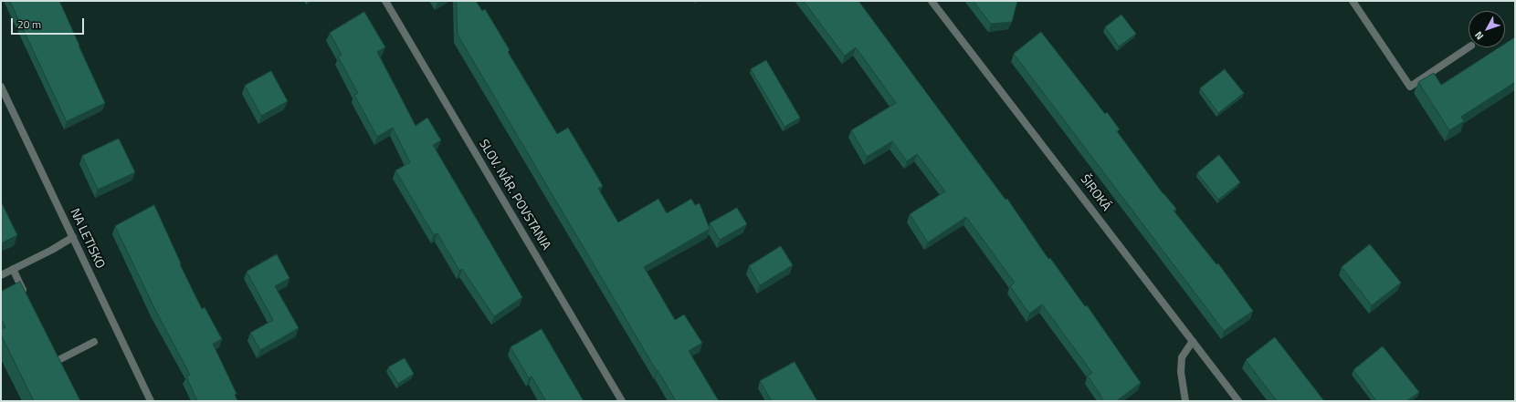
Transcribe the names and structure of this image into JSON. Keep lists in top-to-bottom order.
{
  "streets": {
    "street": ["ŠIROKÁ", "SLOV. NÁR. POVSTANIA", "NA LETISKO"]
  },
  "scale_bar": "20 m",
  "north": "bottom left"
}
